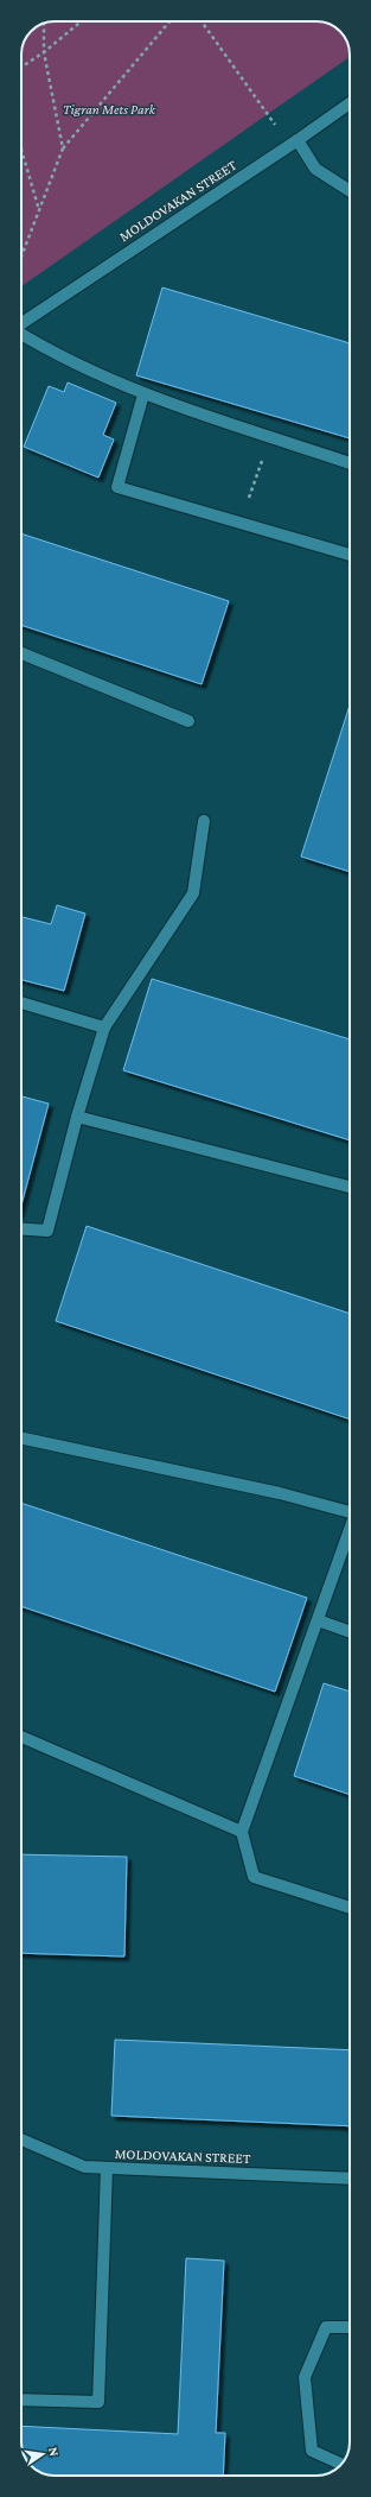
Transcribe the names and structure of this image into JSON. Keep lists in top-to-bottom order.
{
  "streets": {
    "street": ["MOLDOVAKAN STREET"]
  },
  "parks": ["Tigran Mets Park"],
  "north": "right"
}
